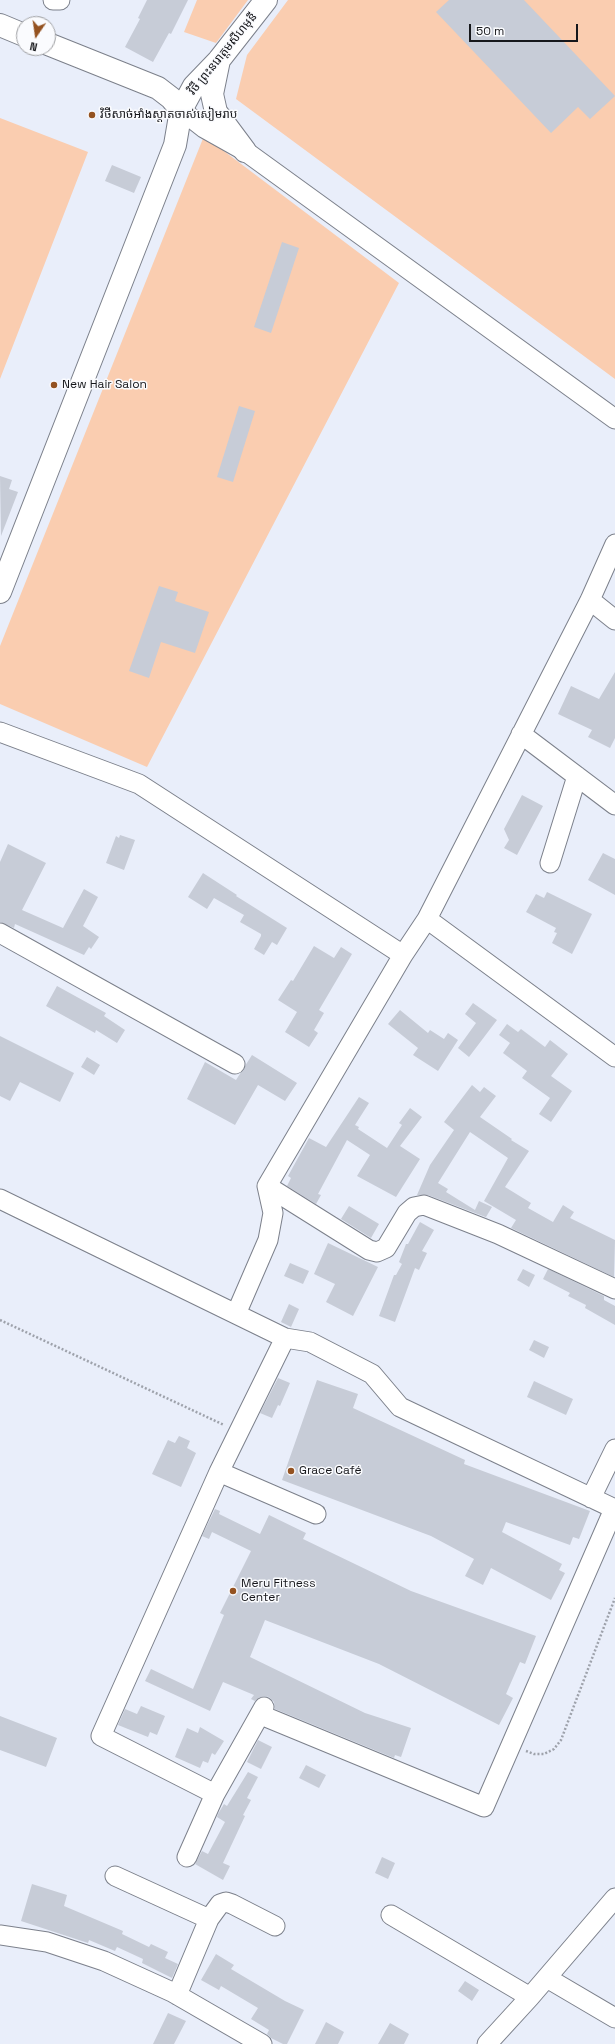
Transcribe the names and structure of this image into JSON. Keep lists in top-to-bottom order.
{
  "streets": {
    "main road": ["វិថី ព្រះនរោត្ដមសីហមុនី"]
  },
  "places": [
    "វិថីសាច់អាំងស្តាតចាស់សៀមរាប",
    "New Hair Salon",
    "Grace Café",
    "Meru Fitness Center"
  ],
  "scale_bar": "50 m",
  "north": "bottom"
}
